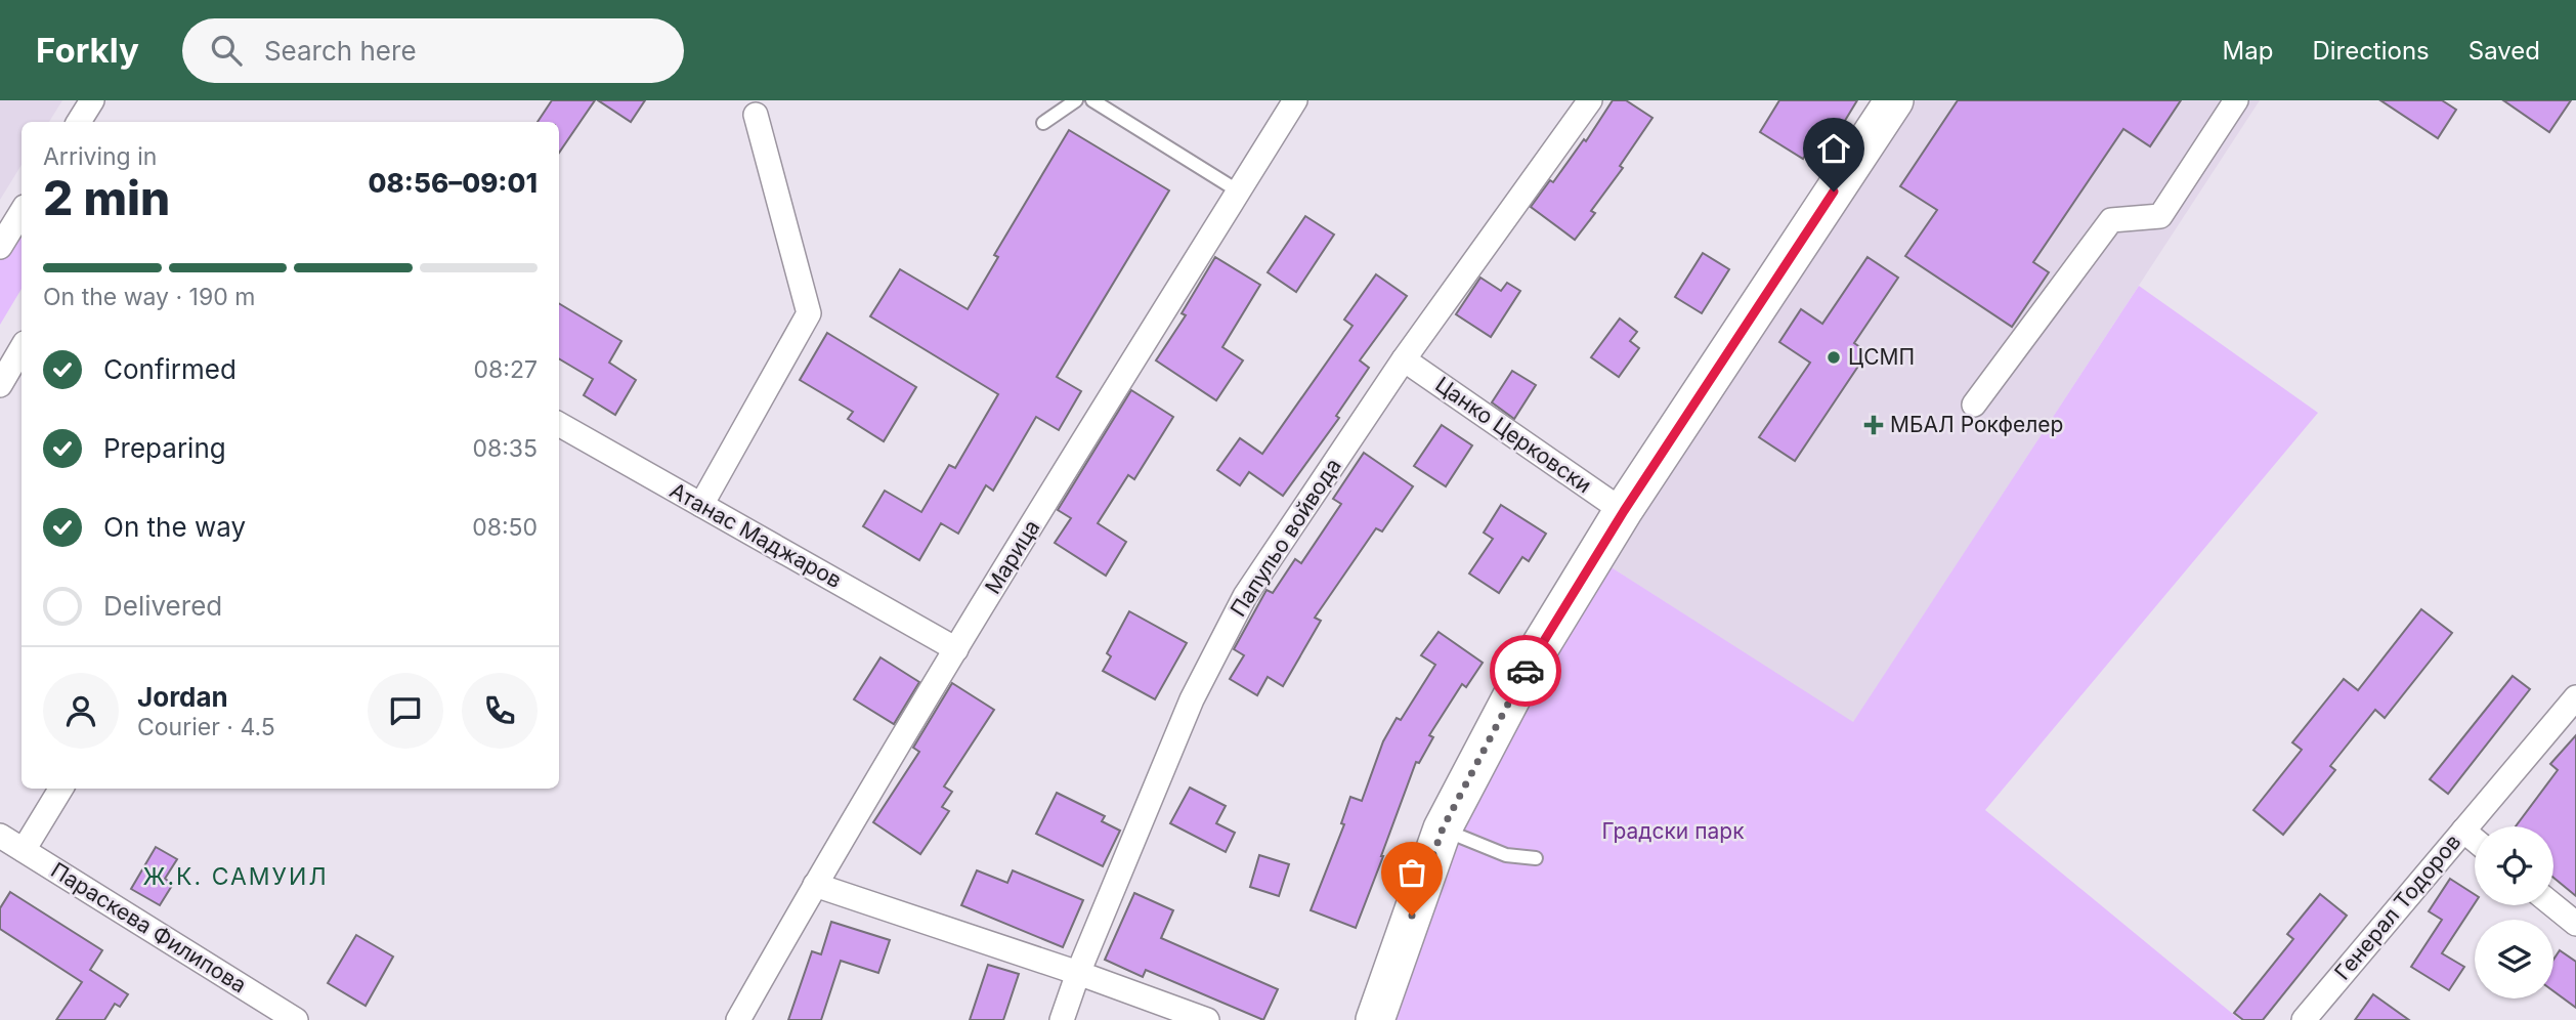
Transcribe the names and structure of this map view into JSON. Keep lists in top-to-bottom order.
{
  "streets": {
    "street": [
      "Цанко Церковски",
      "Атанас Маджаров",
      "Папульо войвода",
      "Марица",
      "Генерал Тодоров",
      "Параскева Филипова"
    ]
  },
  "crossings": [
    ["Цанко Церковски", "Папульо войвода"],
    ["Атанас Маджаров", "Марица"]
  ],
  "districts": ["Ж.К. САМУИЛ"],
  "parks": ["Градски парк"],
  "places": {
    "other": ["ЦСМП"],
    "health": ["МБАЛ Рокфелер"]
  },
  "page": {
    "header": "Forkly",
    "search": "Search here",
    "nav": ["Map", "Directions", "Saved"],
    "heading": ["2 min", "Arriving in", "08:56–09:01"],
    "panel": ["Jordan", "Courier · 4.5"],
    "bar": "On the way · 190 m",
    "list": [
      ["Confirmed", "08:27"],
      ["Preparing", "08:35"],
      ["On the way", "08:50"],
      "Delivered"
    ]
  }
}
